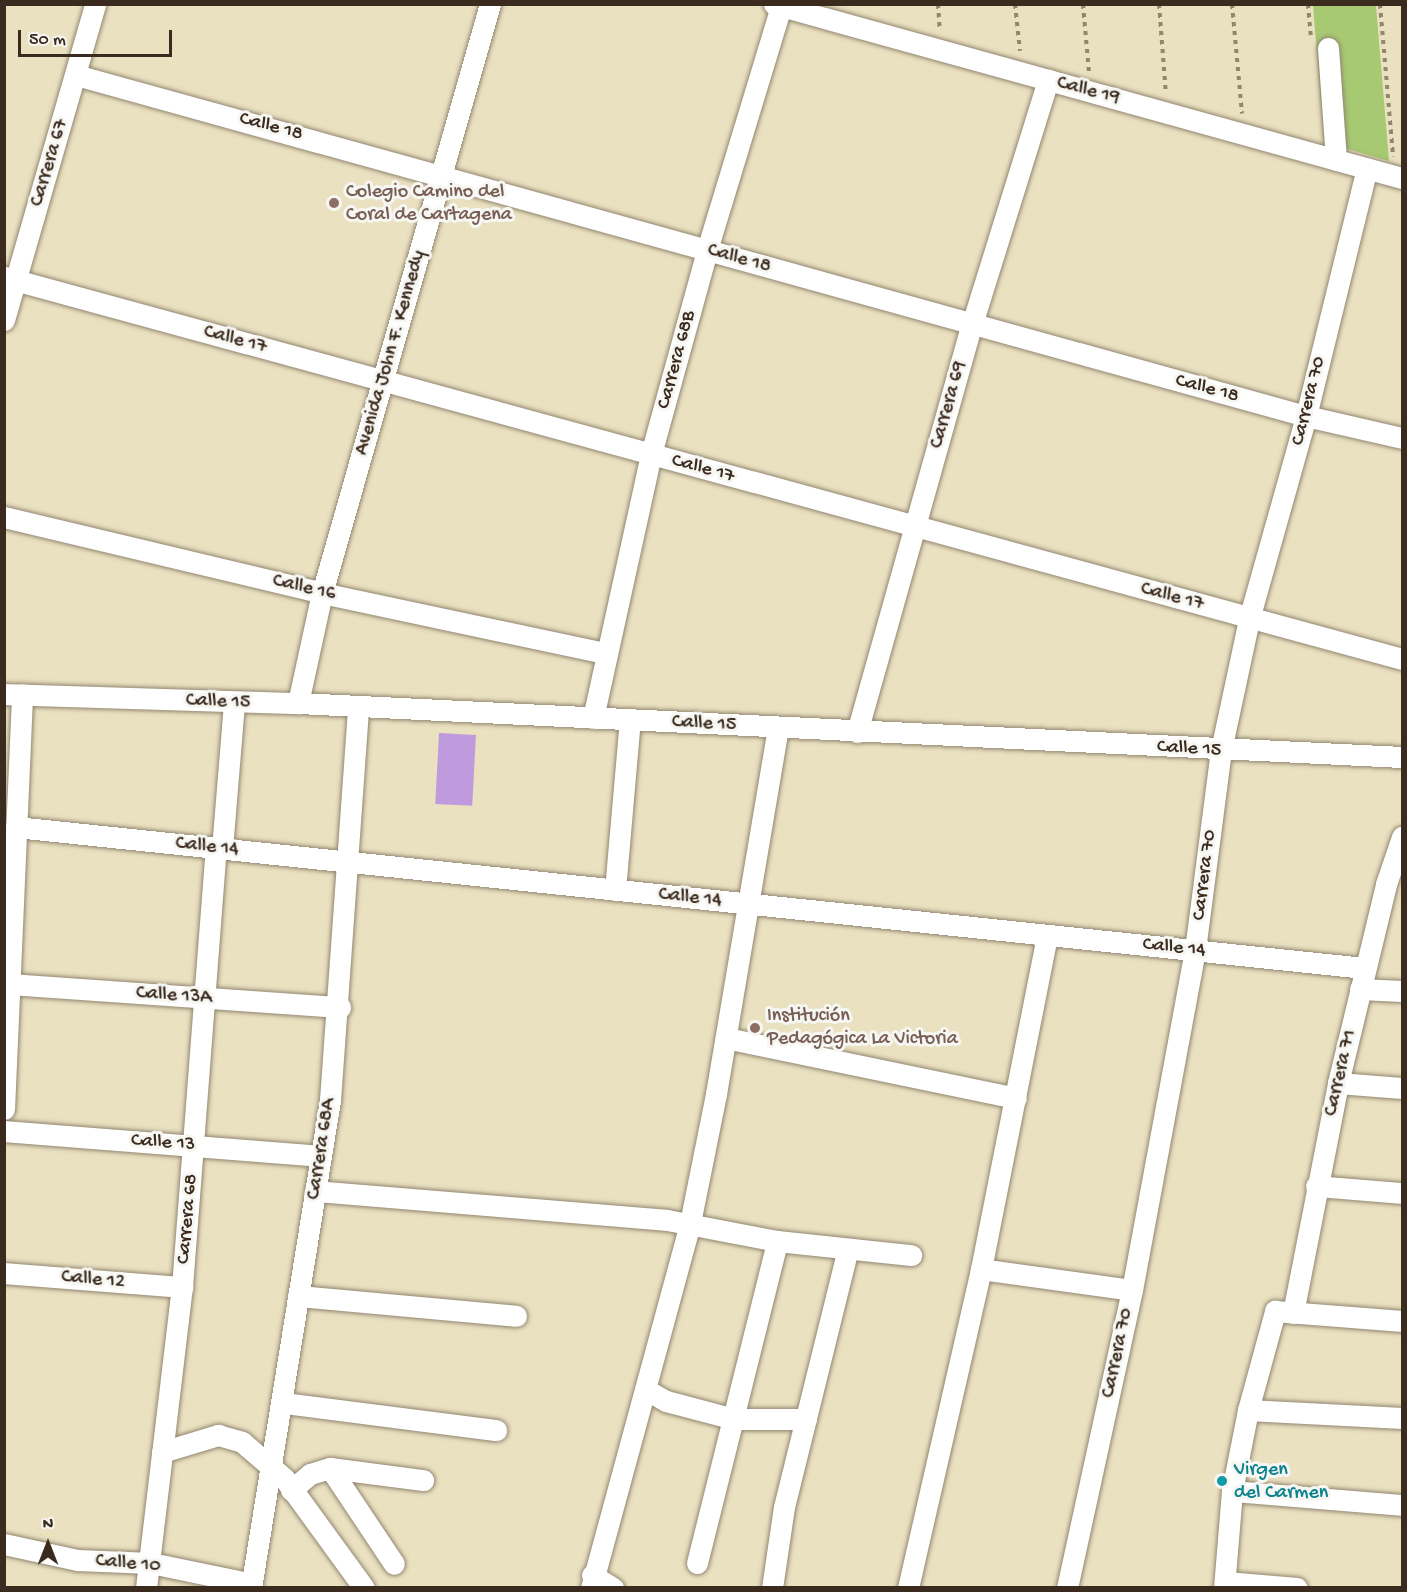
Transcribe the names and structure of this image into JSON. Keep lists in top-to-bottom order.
{
  "streets": {
    "street": [
      "Calle 19",
      "Calle 18",
      "Carrera 67",
      "Calle 17",
      "Avenida John F. Kennedy",
      "Carrera 68B",
      "Carrera 70",
      "Carrera 69",
      "Calle 16",
      "Calle 15",
      "Calle 14",
      "Calle 13A",
      "Carrera 71",
      "Calle 13",
      "Carrera 68A",
      "Carrera 68",
      "Calle 12",
      "Calle 10"
    ]
  },
  "crossings": [
    ["Calle 19", "Carrera 68B"],
    ["Calle 19", "Carrera 70"],
    ["Calle 19", "Carrera 69"],
    ["Calle 18", "Carrera 67"],
    ["Calle 18", "Avenida John F. Kennedy"],
    ["Calle 18", "Carrera 68B"],
    ["Calle 18", "Carrera 70"],
    ["Calle 18", "Carrera 69"],
    ["Carrera 67", "Calle 17"],
    ["Calle 17", "Avenida John F. Kennedy"],
    ["Calle 17", "Carrera 68B"],
    ["Calle 17", "Carrera 70"],
    ["Calle 17", "Carrera 69"],
    ["Avenida John F. Kennedy", "Calle 16"],
    ["Avenida John F. Kennedy", "Calle 15"],
    ["Carrera 68B", "Calle 16"],
    ["Carrera 68B", "Calle 15"],
    ["Carrera 70", "Calle 15"],
    ["Carrera 70", "Calle 14"],
    ["Carrera 69", "Calle 15"],
    ["Calle 15", "Carrera 68A"],
    ["Calle 15", "Carrera 68"],
    ["Calle 14", "Carrera 71"],
    ["Calle 14", "Carrera 68A"],
    ["Calle 14", "Carrera 68"],
    ["Calle 13A", "Carrera 68A"],
    ["Calle 13A", "Carrera 68"],
    ["Calle 13", "Carrera 68A"],
    ["Calle 13", "Carrera 68"],
    ["Carrera 68A", "Calle 10"],
    ["Carrera 68", "Calle 12"],
    ["Carrera 68", "Calle 10"]
  ],
  "places": ["Colegio Camino del Coral de Cartagena", "Institución Pedagógica La Victoria", "Virgen del Carmen"],
  "scale_bar": "50 m",
  "north": "top"
}
